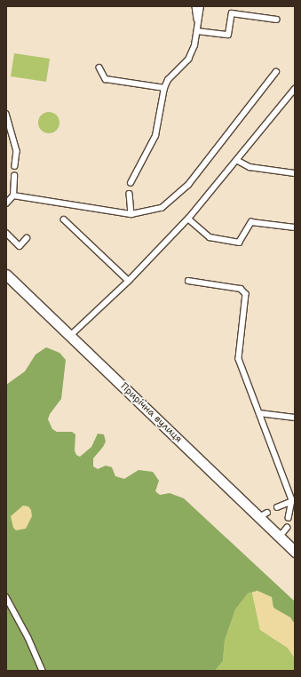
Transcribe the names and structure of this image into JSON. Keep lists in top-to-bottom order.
{
  "streets": {
    "street": ["Прирічна вулиця"]
  }
}
